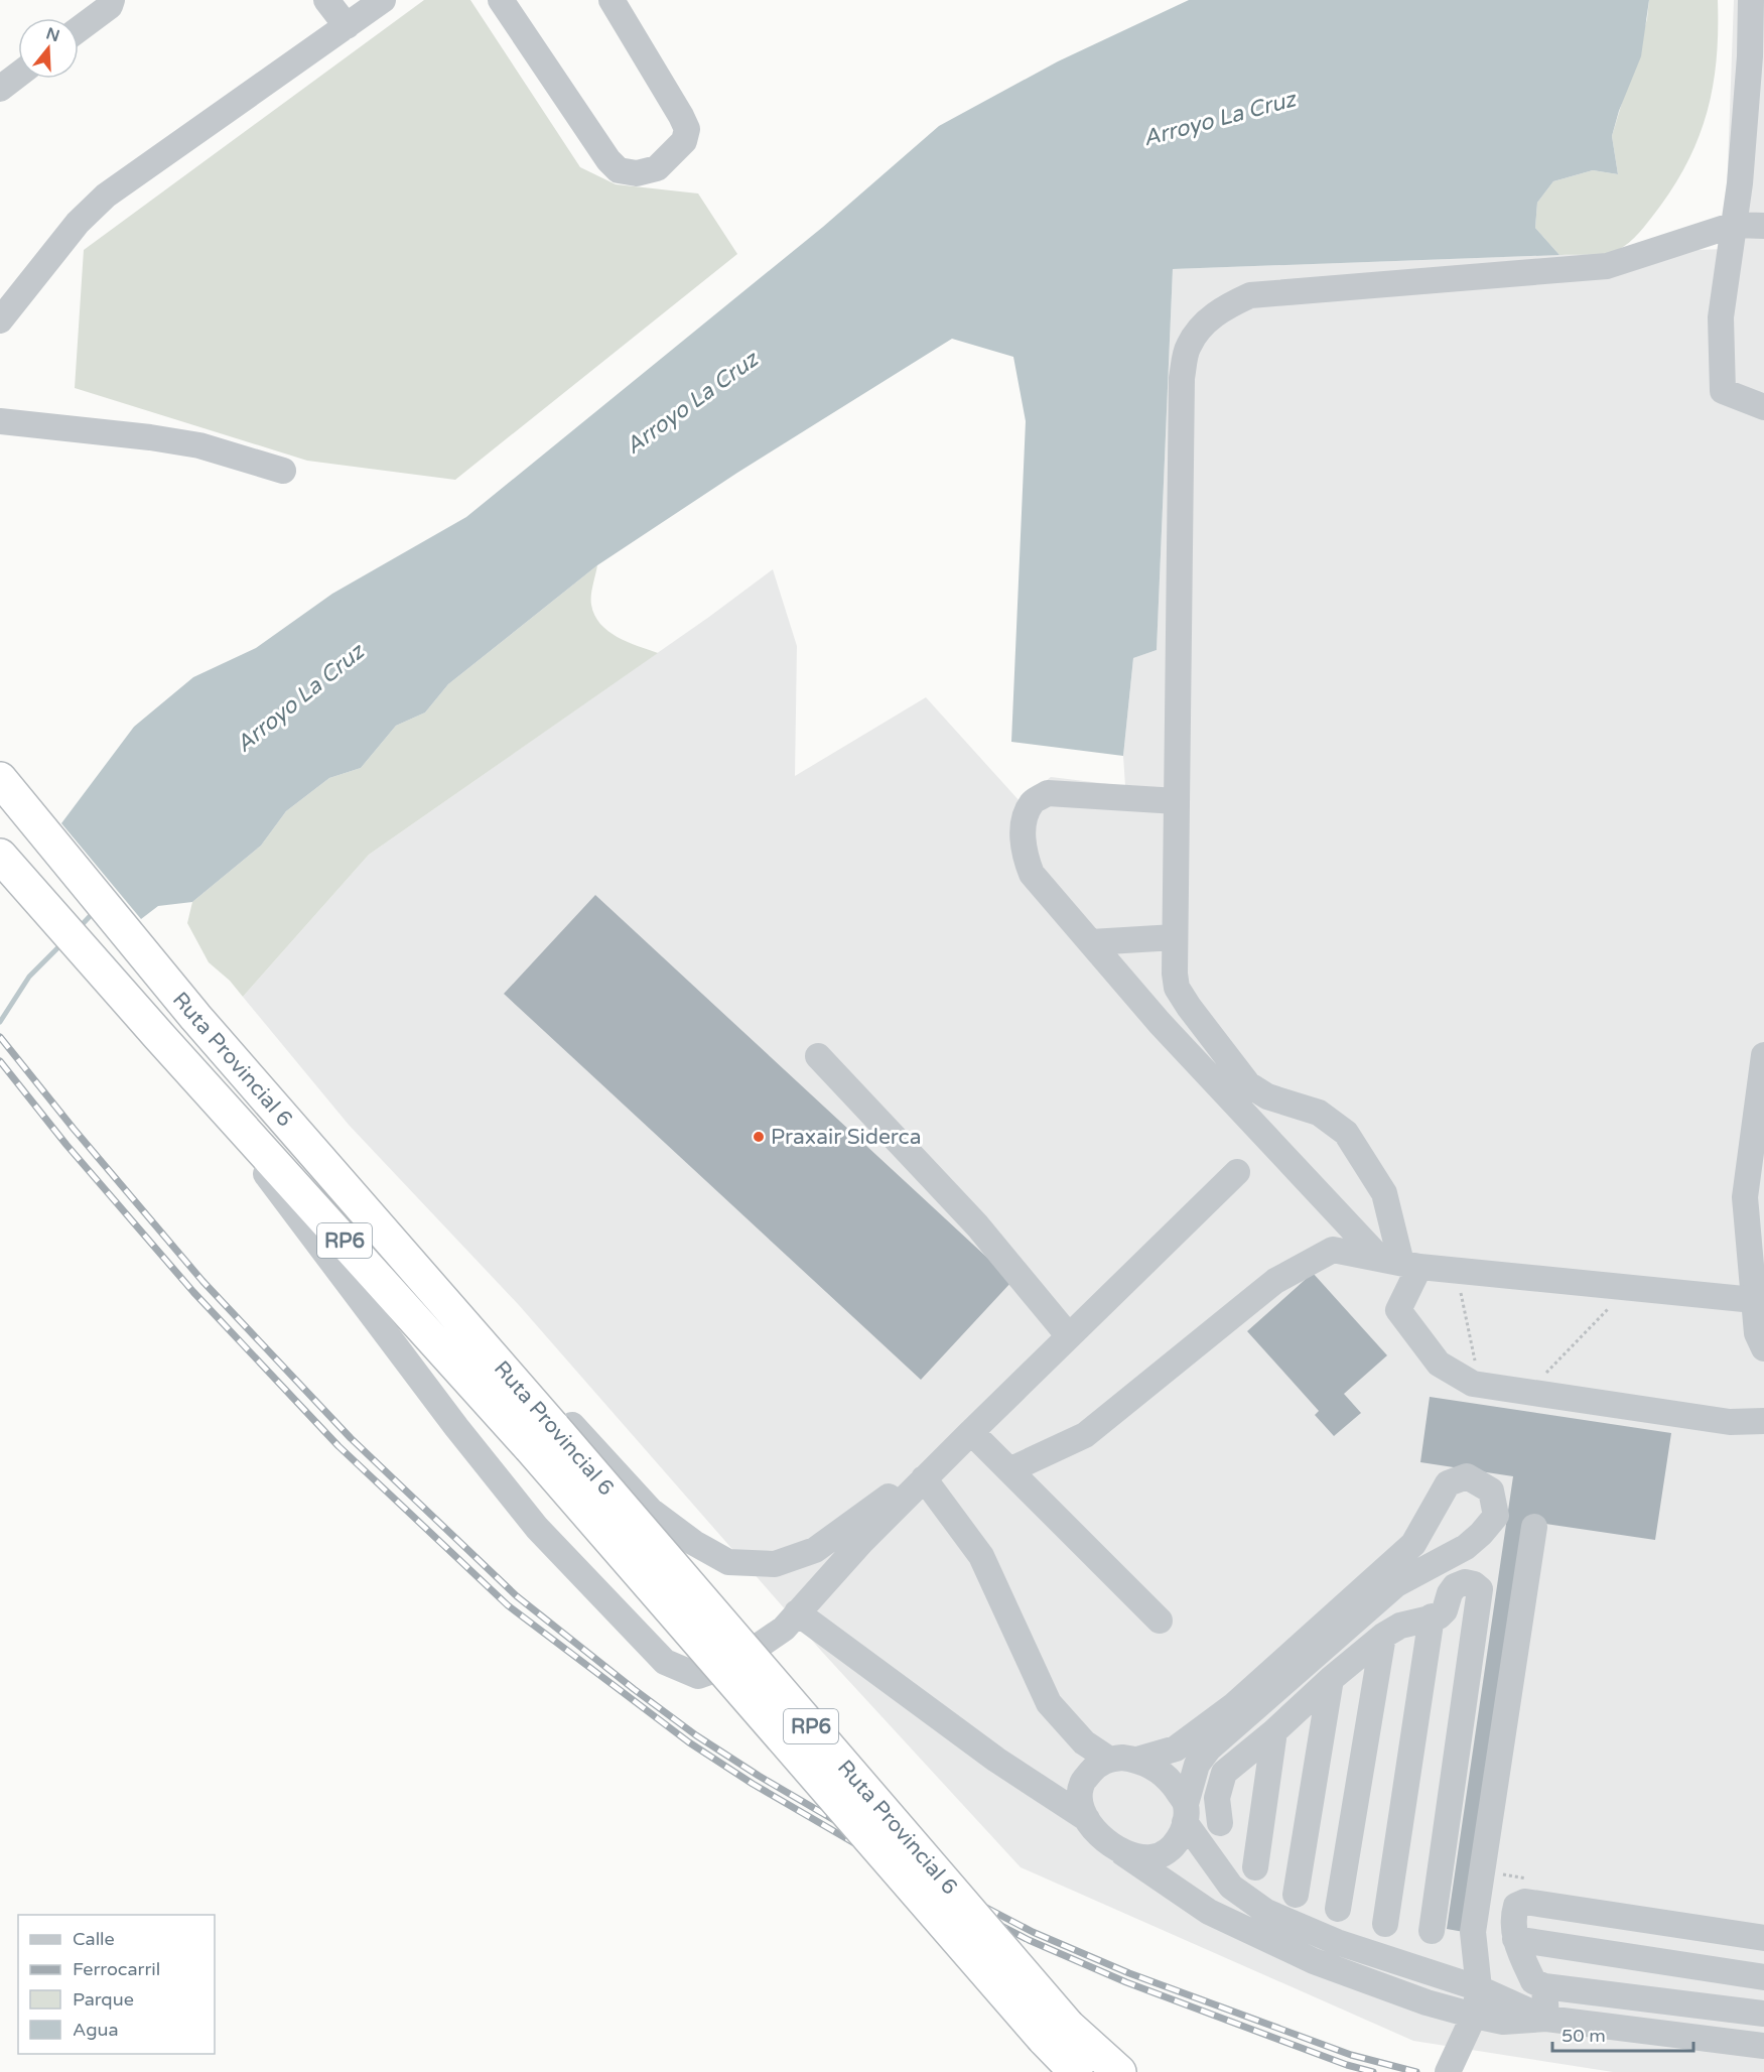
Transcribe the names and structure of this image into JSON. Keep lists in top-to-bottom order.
{
  "streets": {
    "highway": ["Ruta Provincial 6", "RP6"]
  },
  "water": ["Arroyo La Cruz"],
  "places": ["Praxair Siderca"],
  "legend": [
    "Calle",
    "Ferrocarril",
    "Parque",
    "Agua"
  ],
  "scale_bar": "50 m",
  "north": "top"
}
